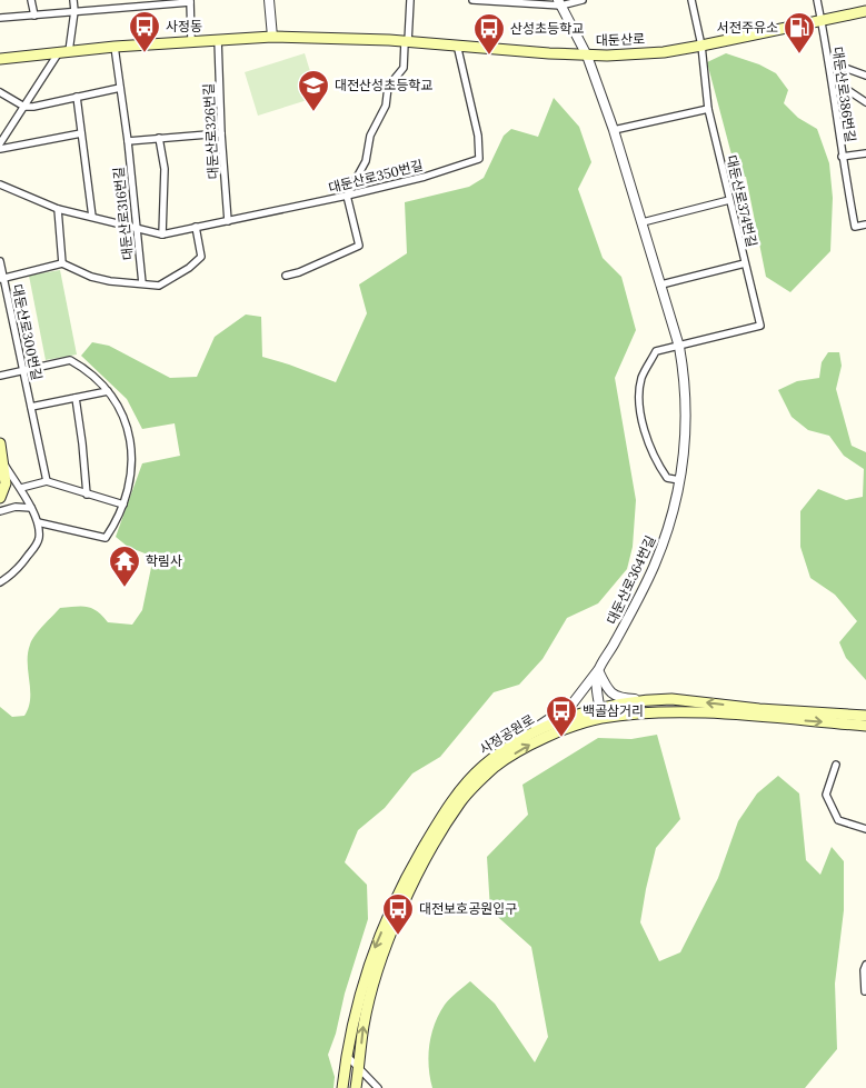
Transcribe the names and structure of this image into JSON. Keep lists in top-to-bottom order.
{
  "streets": {
    "main road": ["대둔산로", "사정공원로"],
    "street": [
      "대둔산로386번길",
      "대둔산로326번길",
      "대둔산로350번길",
      "대둔산로374번길",
      "대둔산로316번길",
      "대둔산로300번길",
      "대둔산로364번길"
    ]
  },
  "crossings": [
    ["대둔산로", "대둔산로386번길"],
    ["대둔산로", "대둔산로326번길"],
    ["대둔산로", "대둔산로350번길"],
    ["대둔산로", "대둔산로374번길"],
    ["대둔산로", "대둔산로316번길"],
    ["대둔산로", "대둔산로364번길"],
    ["대둔산로326번길", "대둔산로350번길"],
    ["대둔산로350번길", "대둔산로316번길"],
    ["대둔산로374번길", "대둔산로364번길"],
    ["대둔산로364번길", "사정공원로"]
  ],
  "places": {
    "bus stop": [
      "사정동",
      "산성초등학교",
      "백골삼거리",
      "대전보호공원입구"
    ],
    "fuel station": ["서전주유소"],
    "school or university": ["대전산성초등학교"],
    "temple": ["학림사"]
  }
}
